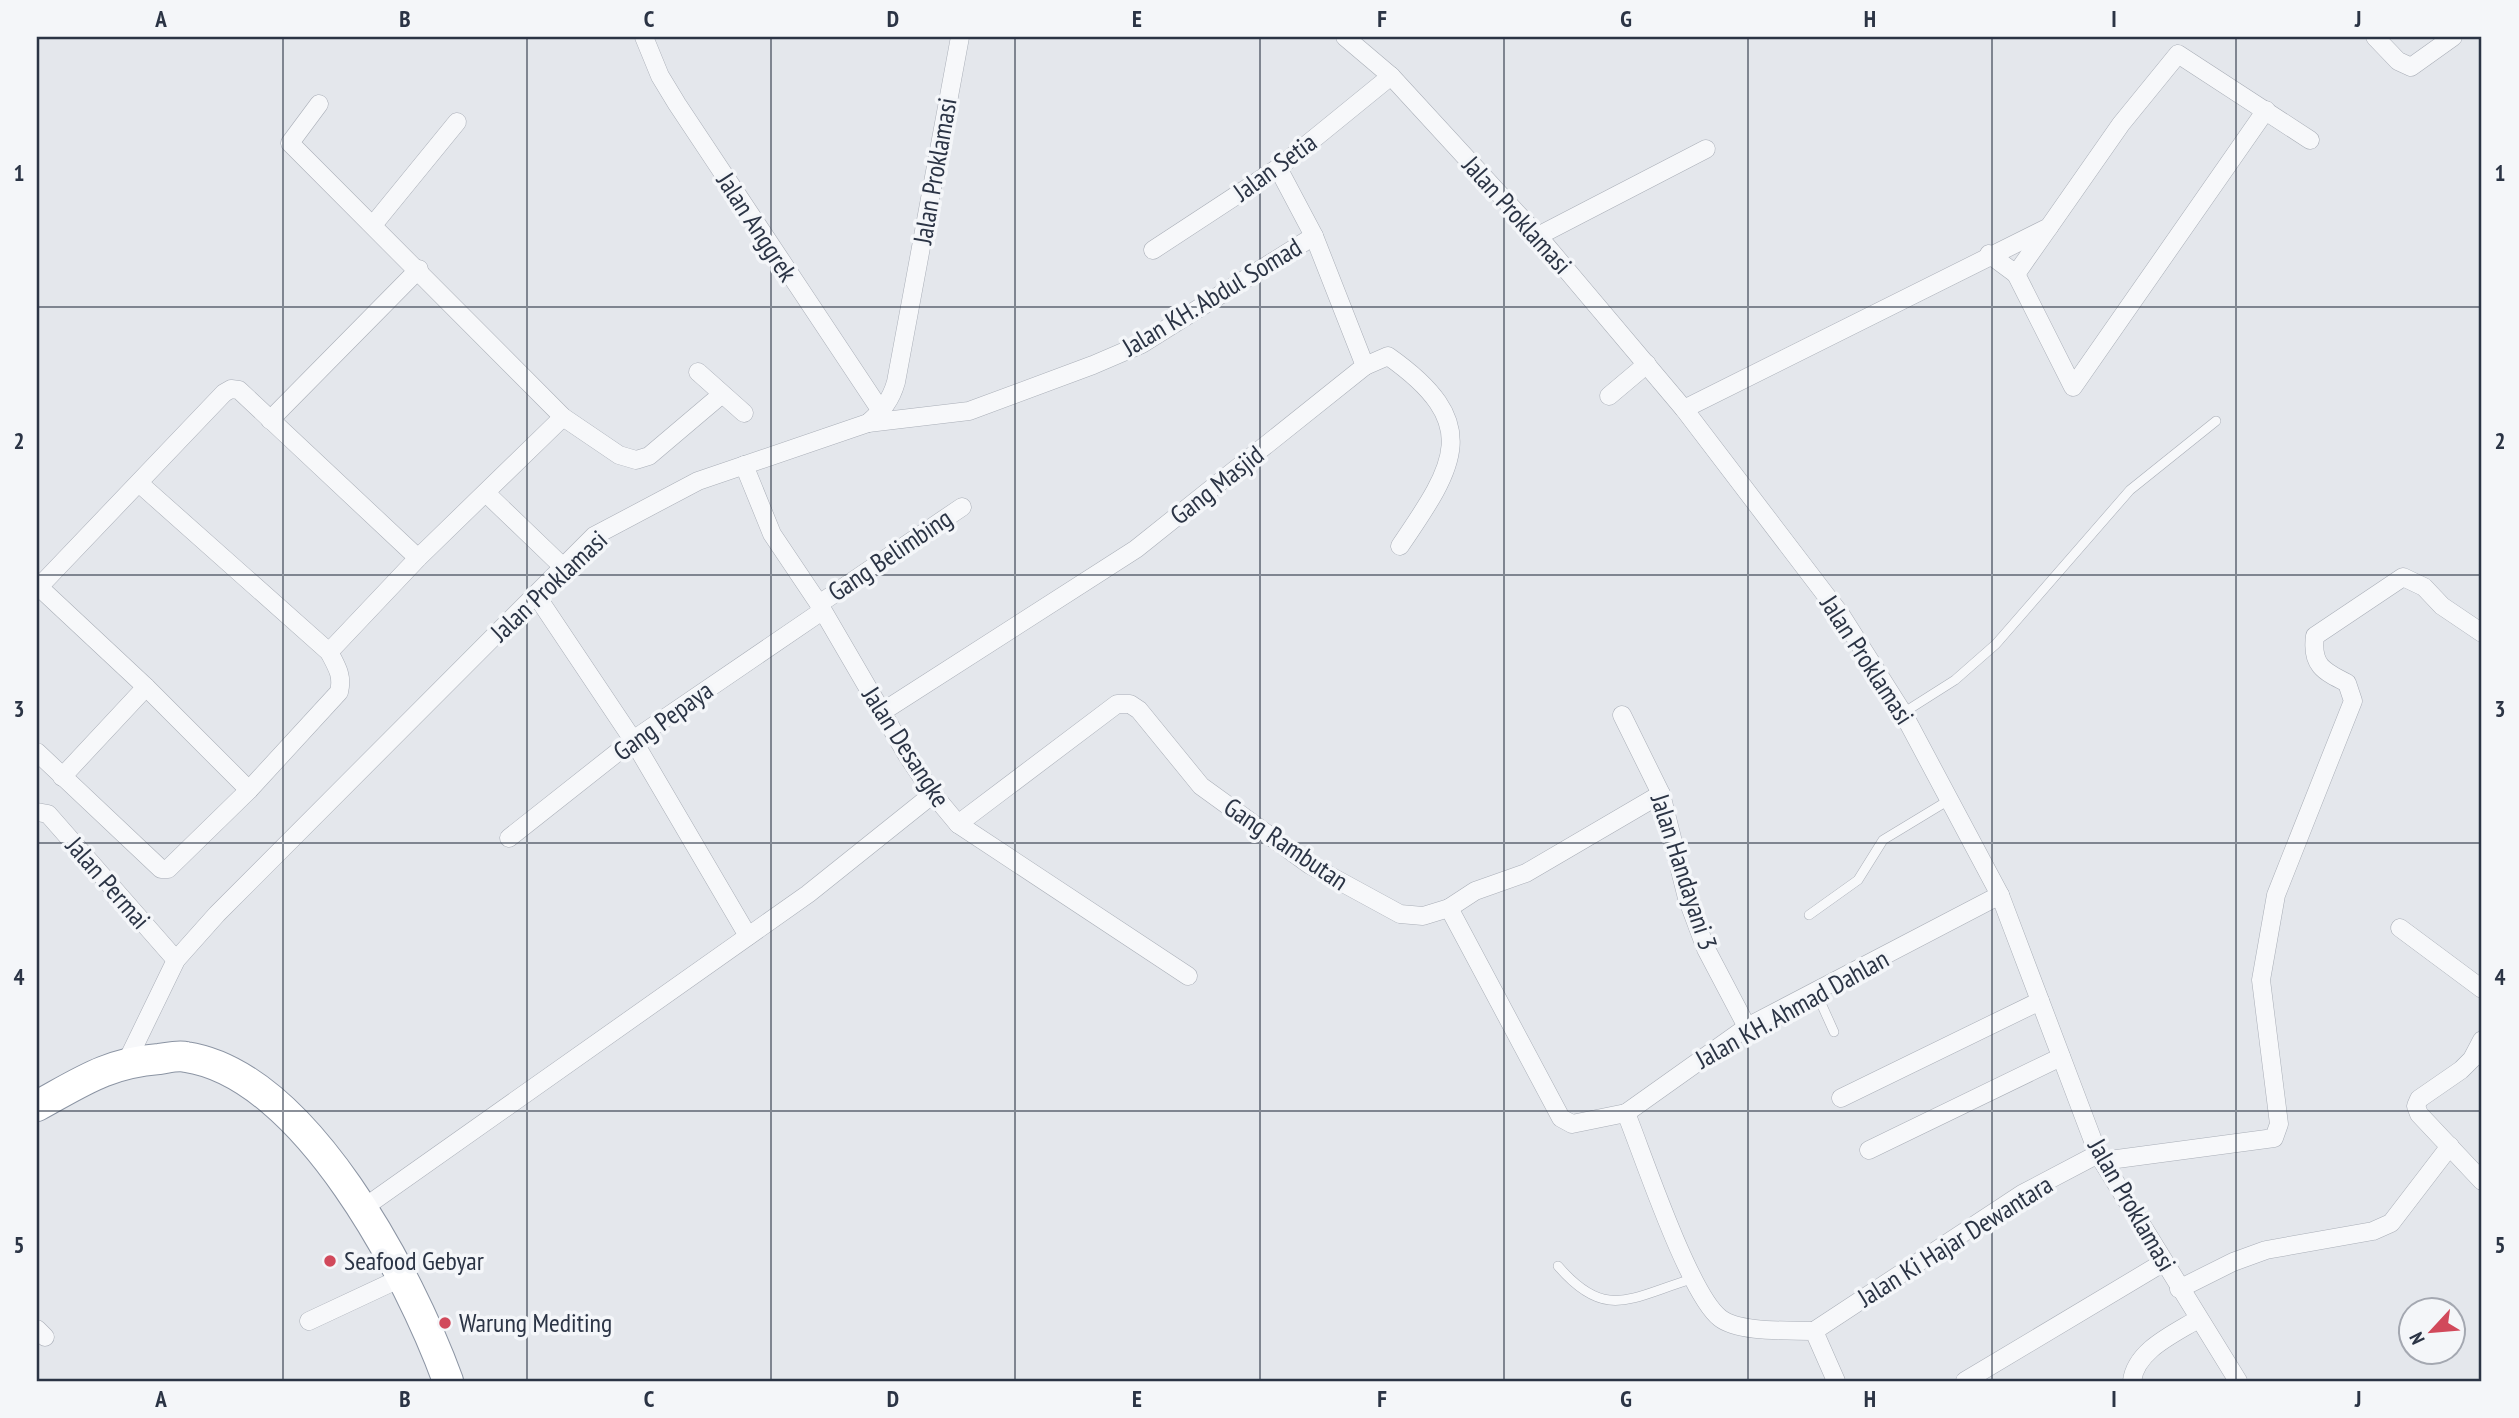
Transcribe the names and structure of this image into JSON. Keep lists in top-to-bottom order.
{
  "streets": {
    "street": [
      "Jalan Setia",
      "Jalan Proklamasi",
      "Jalan Anggrek",
      "Jalan KH. Abdul Somad",
      "Gang Masjid",
      "Gang Belimbing",
      "Gang Pepaya",
      "Jalan Desangke",
      "Gang Rambutan",
      "Jalan Handayani 3",
      "Jalan Permai",
      "Jalan KH. Ahmad Dahlan",
      "Jalan Ki Hajar Dewantara"
    ]
  },
  "crossings": [
    ["Jalan Setia", "Jalan Proklamasi"],
    ["Jalan Proklamasi", "Jalan Anggrek"],
    ["Jalan Proklamasi", "Jalan KH. Abdul Somad"],
    ["Jalan Proklamasi", "Jalan Desangke"],
    ["Jalan Proklamasi", "Jalan Permai"],
    ["Jalan Proklamasi", "Jalan KH. Ahmad Dahlan"],
    ["Jalan Proklamasi", "Jalan Ki Hajar Dewantara"],
    ["Jalan Anggrek", "Jalan KH. Abdul Somad"],
    ["Gang Masjid", "Jalan Desangke"],
    ["Gang Belimbing", "Gang Pepaya"],
    ["Gang Belimbing", "Jalan Desangke"],
    ["Gang Pepaya", "Jalan Desangke"],
    ["Jalan Desangke", "Gang Rambutan"],
    ["Gang Rambutan", "Jalan Handayani 3"],
    ["Jalan Handayani 3", "Jalan KH. Ahmad Dahlan"]
  ],
  "places": ["Seafood Gebyar", "Warung Mediting"],
  "north": "bottom left",
  "grid": {
    "columns": [
      "A",
      "B",
      "C",
      "D",
      "E",
      "F",
      "G",
      "H",
      "I",
      "J"
    ],
    "rows": [
      "1",
      "2",
      "3",
      "4",
      "5"
    ]
  }
}
